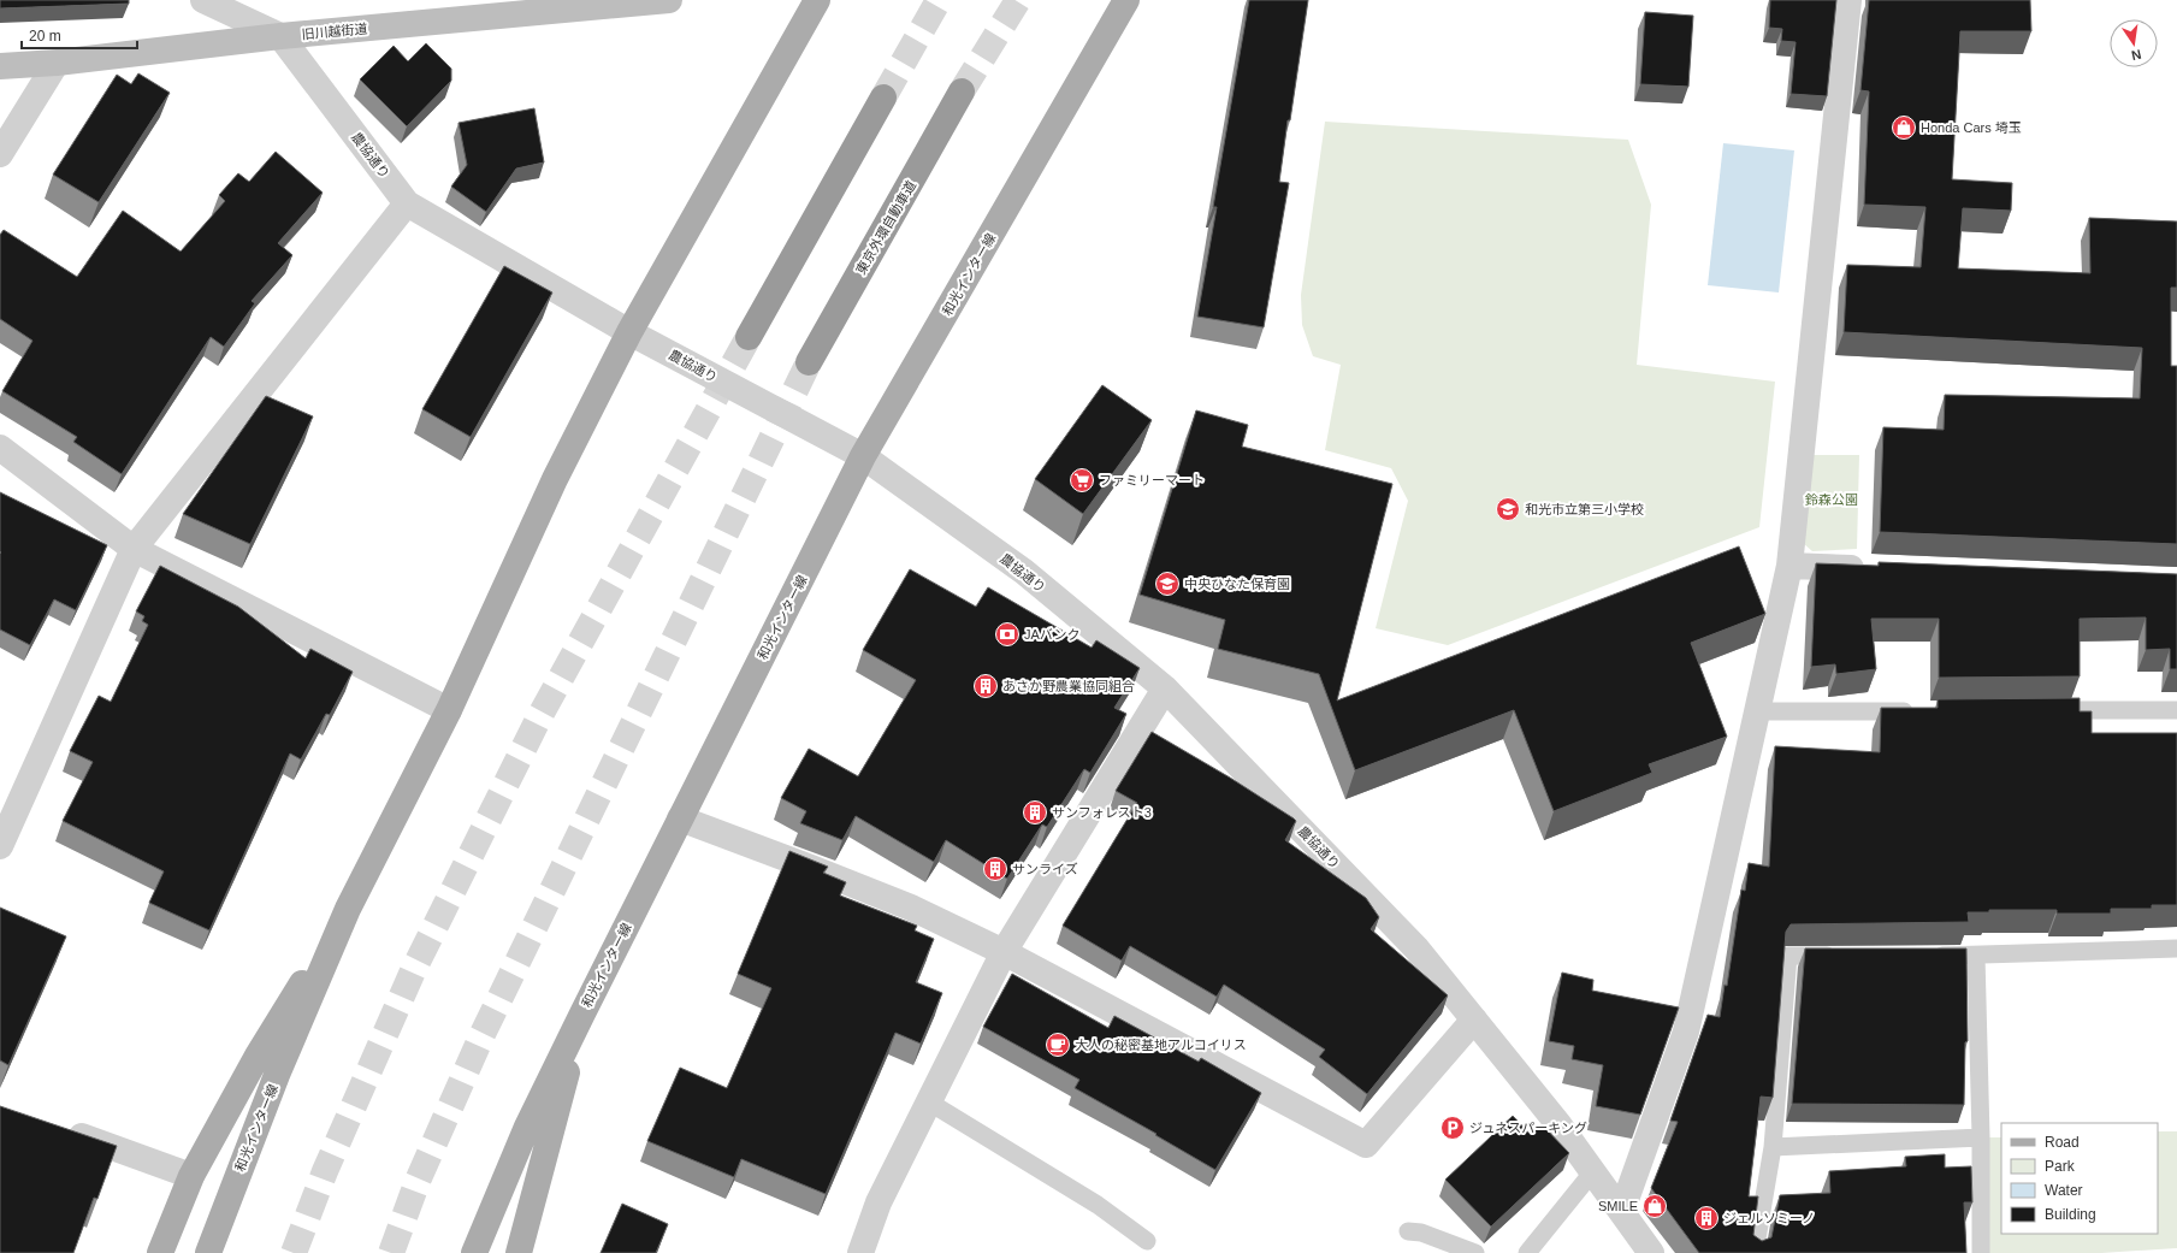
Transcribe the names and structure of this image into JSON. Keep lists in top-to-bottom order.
{
  "streets": {
    "highway": ["東京外環自動車道"],
    "main road": ["旧川越街道", "和光インター線"],
    "street": ["農協通り"]
  },
  "crossings": [
    ["旧川越街道", "農協通り"],
    ["農協通り", "和光インター線"]
  ],
  "parks": ["鈴森公園"],
  "places": {
    "shop": ["Honda Cars 埼玉", "SMILE"],
    "supermarket": ["ファミリーマート"],
    "school or university": ["和光市立第三小学校", "中央ひなた保育園"],
    "bank": ["JAバンク"],
    "building": [
      "あさか野農業協同組合",
      "サンフォレスト3",
      "サンライズ",
      "ジェルソミーノ"
    ],
    "cafe": ["大人の秘密基地アルコイリス"],
    "parking": ["ジュネスパーキング"]
  },
  "legend": [
    "Road",
    "Park",
    "Water",
    "Building"
  ],
  "scale_bar": "20 m",
  "north": "bottom"
}
